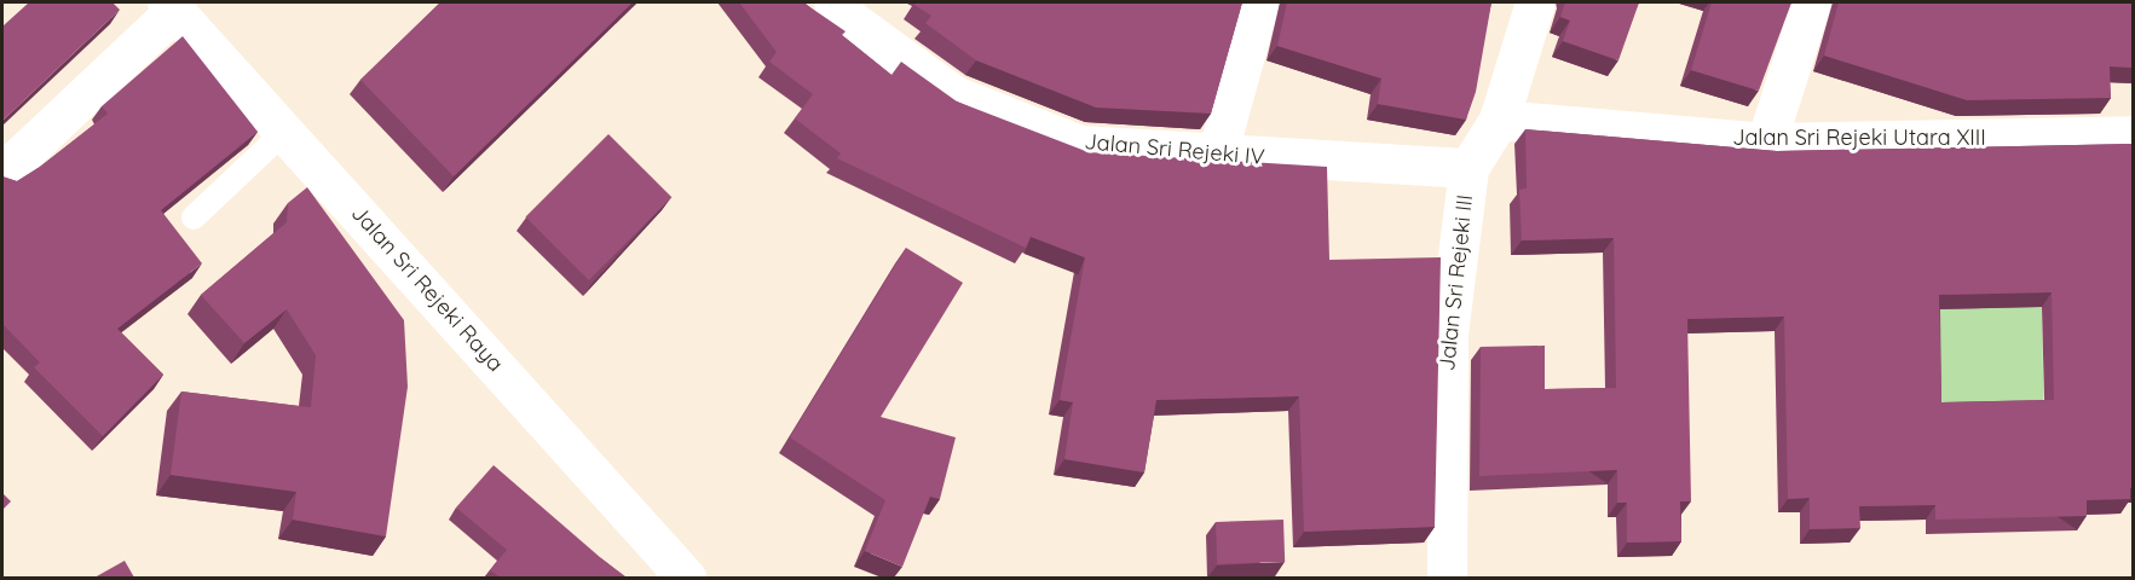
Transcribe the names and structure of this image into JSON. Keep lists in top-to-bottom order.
{
  "streets": {
    "street": [
      "Jalan Sri Rejeki Utara XIII",
      "Jalan Sri Rejeki IV",
      "Jalan Sri Rejeki III",
      "Jalan Sri Rejeki Raya"
    ]
  },
  "crossings": [
    ["Jalan Sri Rejeki Utara XIII", "Jalan Sri Rejeki III"],
    ["Jalan Sri Rejeki IV", "Jalan Sri Rejeki III"]
  ]
}
